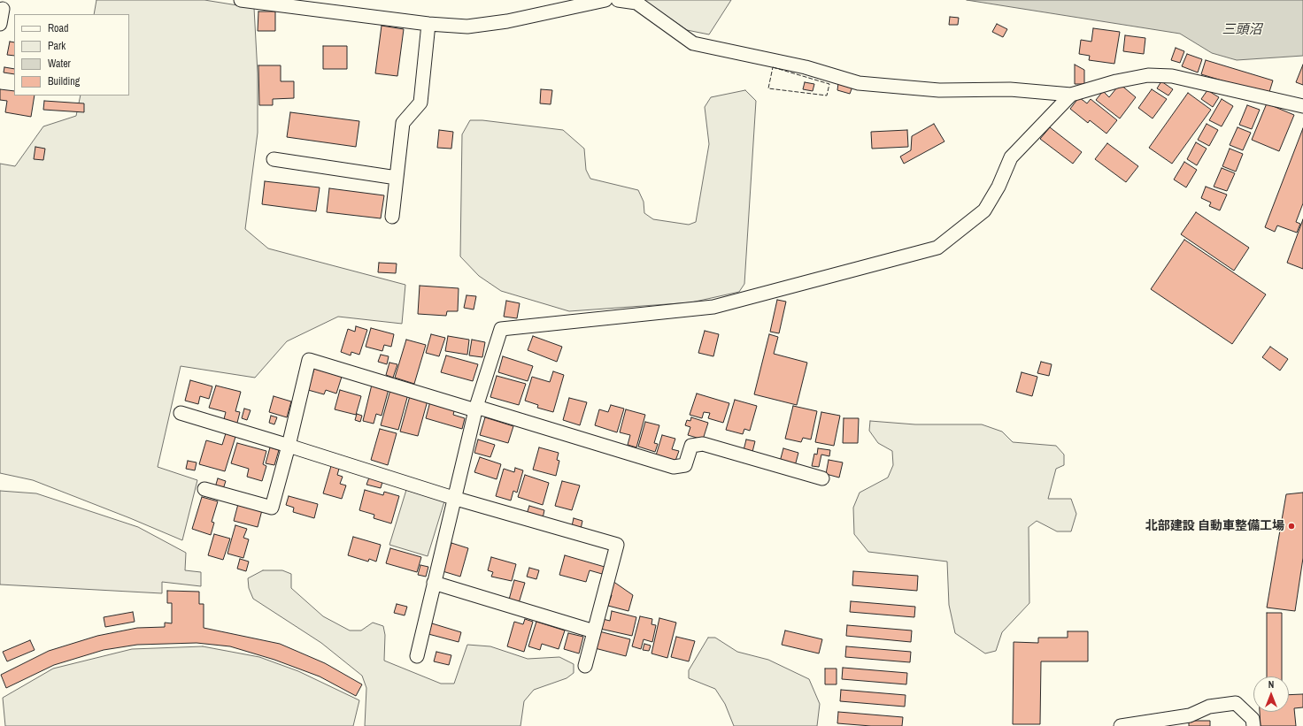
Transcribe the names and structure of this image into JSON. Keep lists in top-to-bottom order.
{
  "water": ["三頭沼"],
  "places": ["北部建設 自動車整備工場"],
  "legend": [
    "Road",
    "Park",
    "Water",
    "Building"
  ],
  "north": "top"
}
